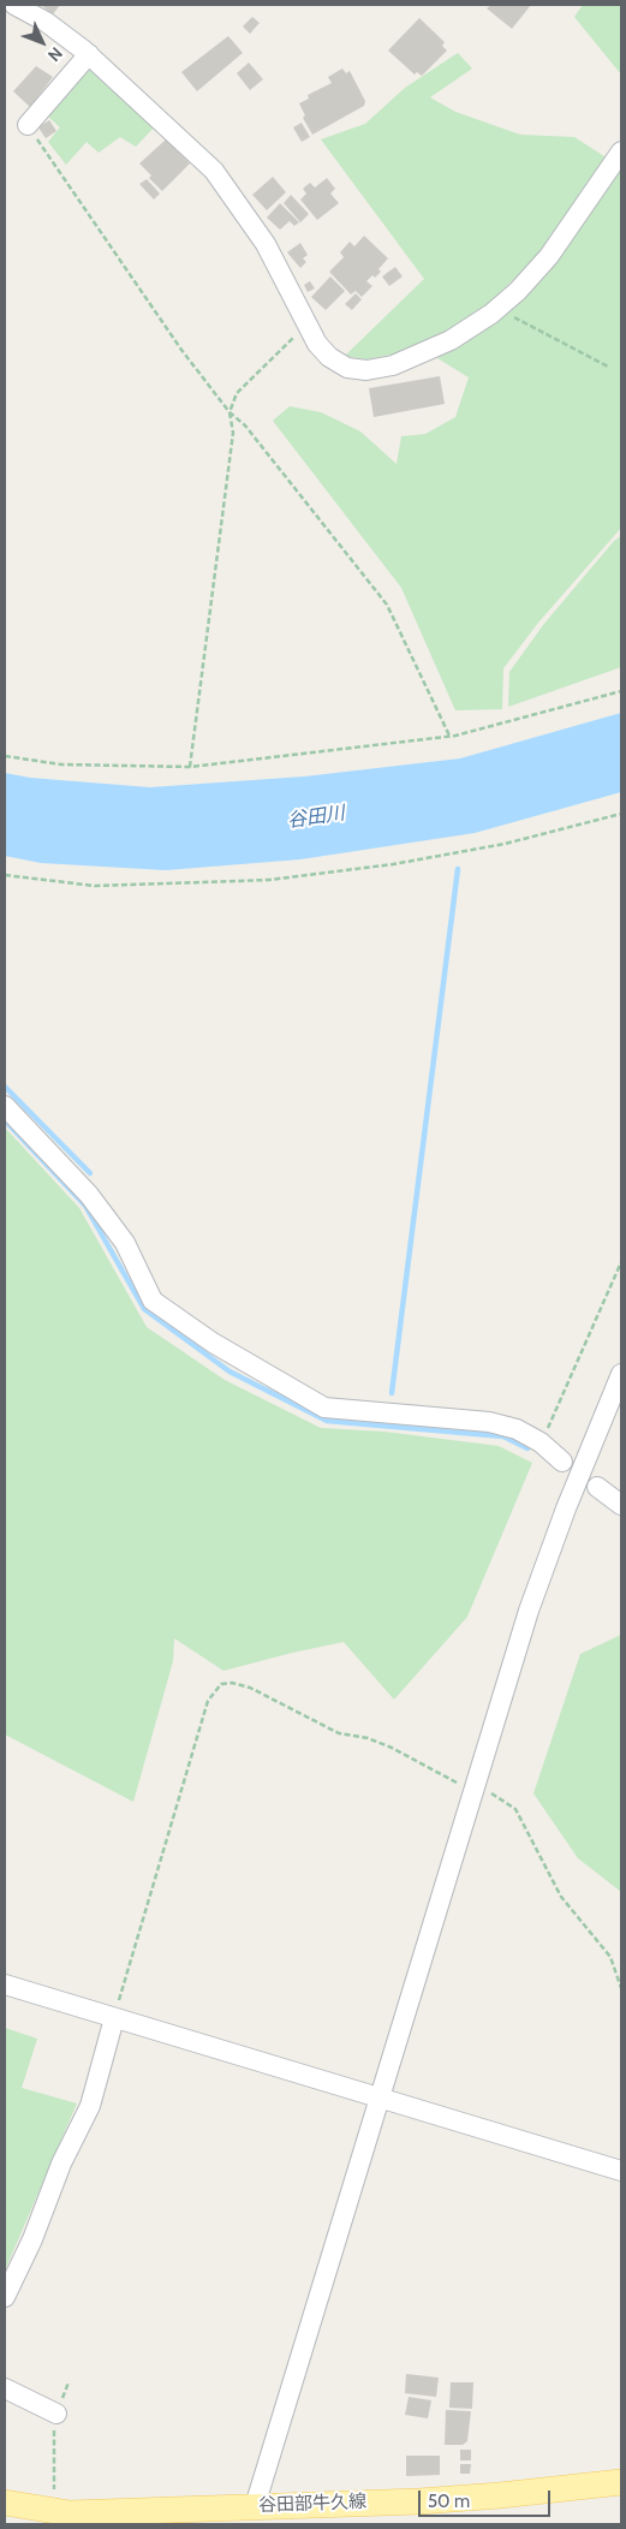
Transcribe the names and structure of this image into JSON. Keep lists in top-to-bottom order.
{
  "streets": {
    "main road": ["谷田部牛久線"]
  },
  "water": ["谷田川"],
  "scale_bar": "50 m",
  "north": "bottom right"
}
